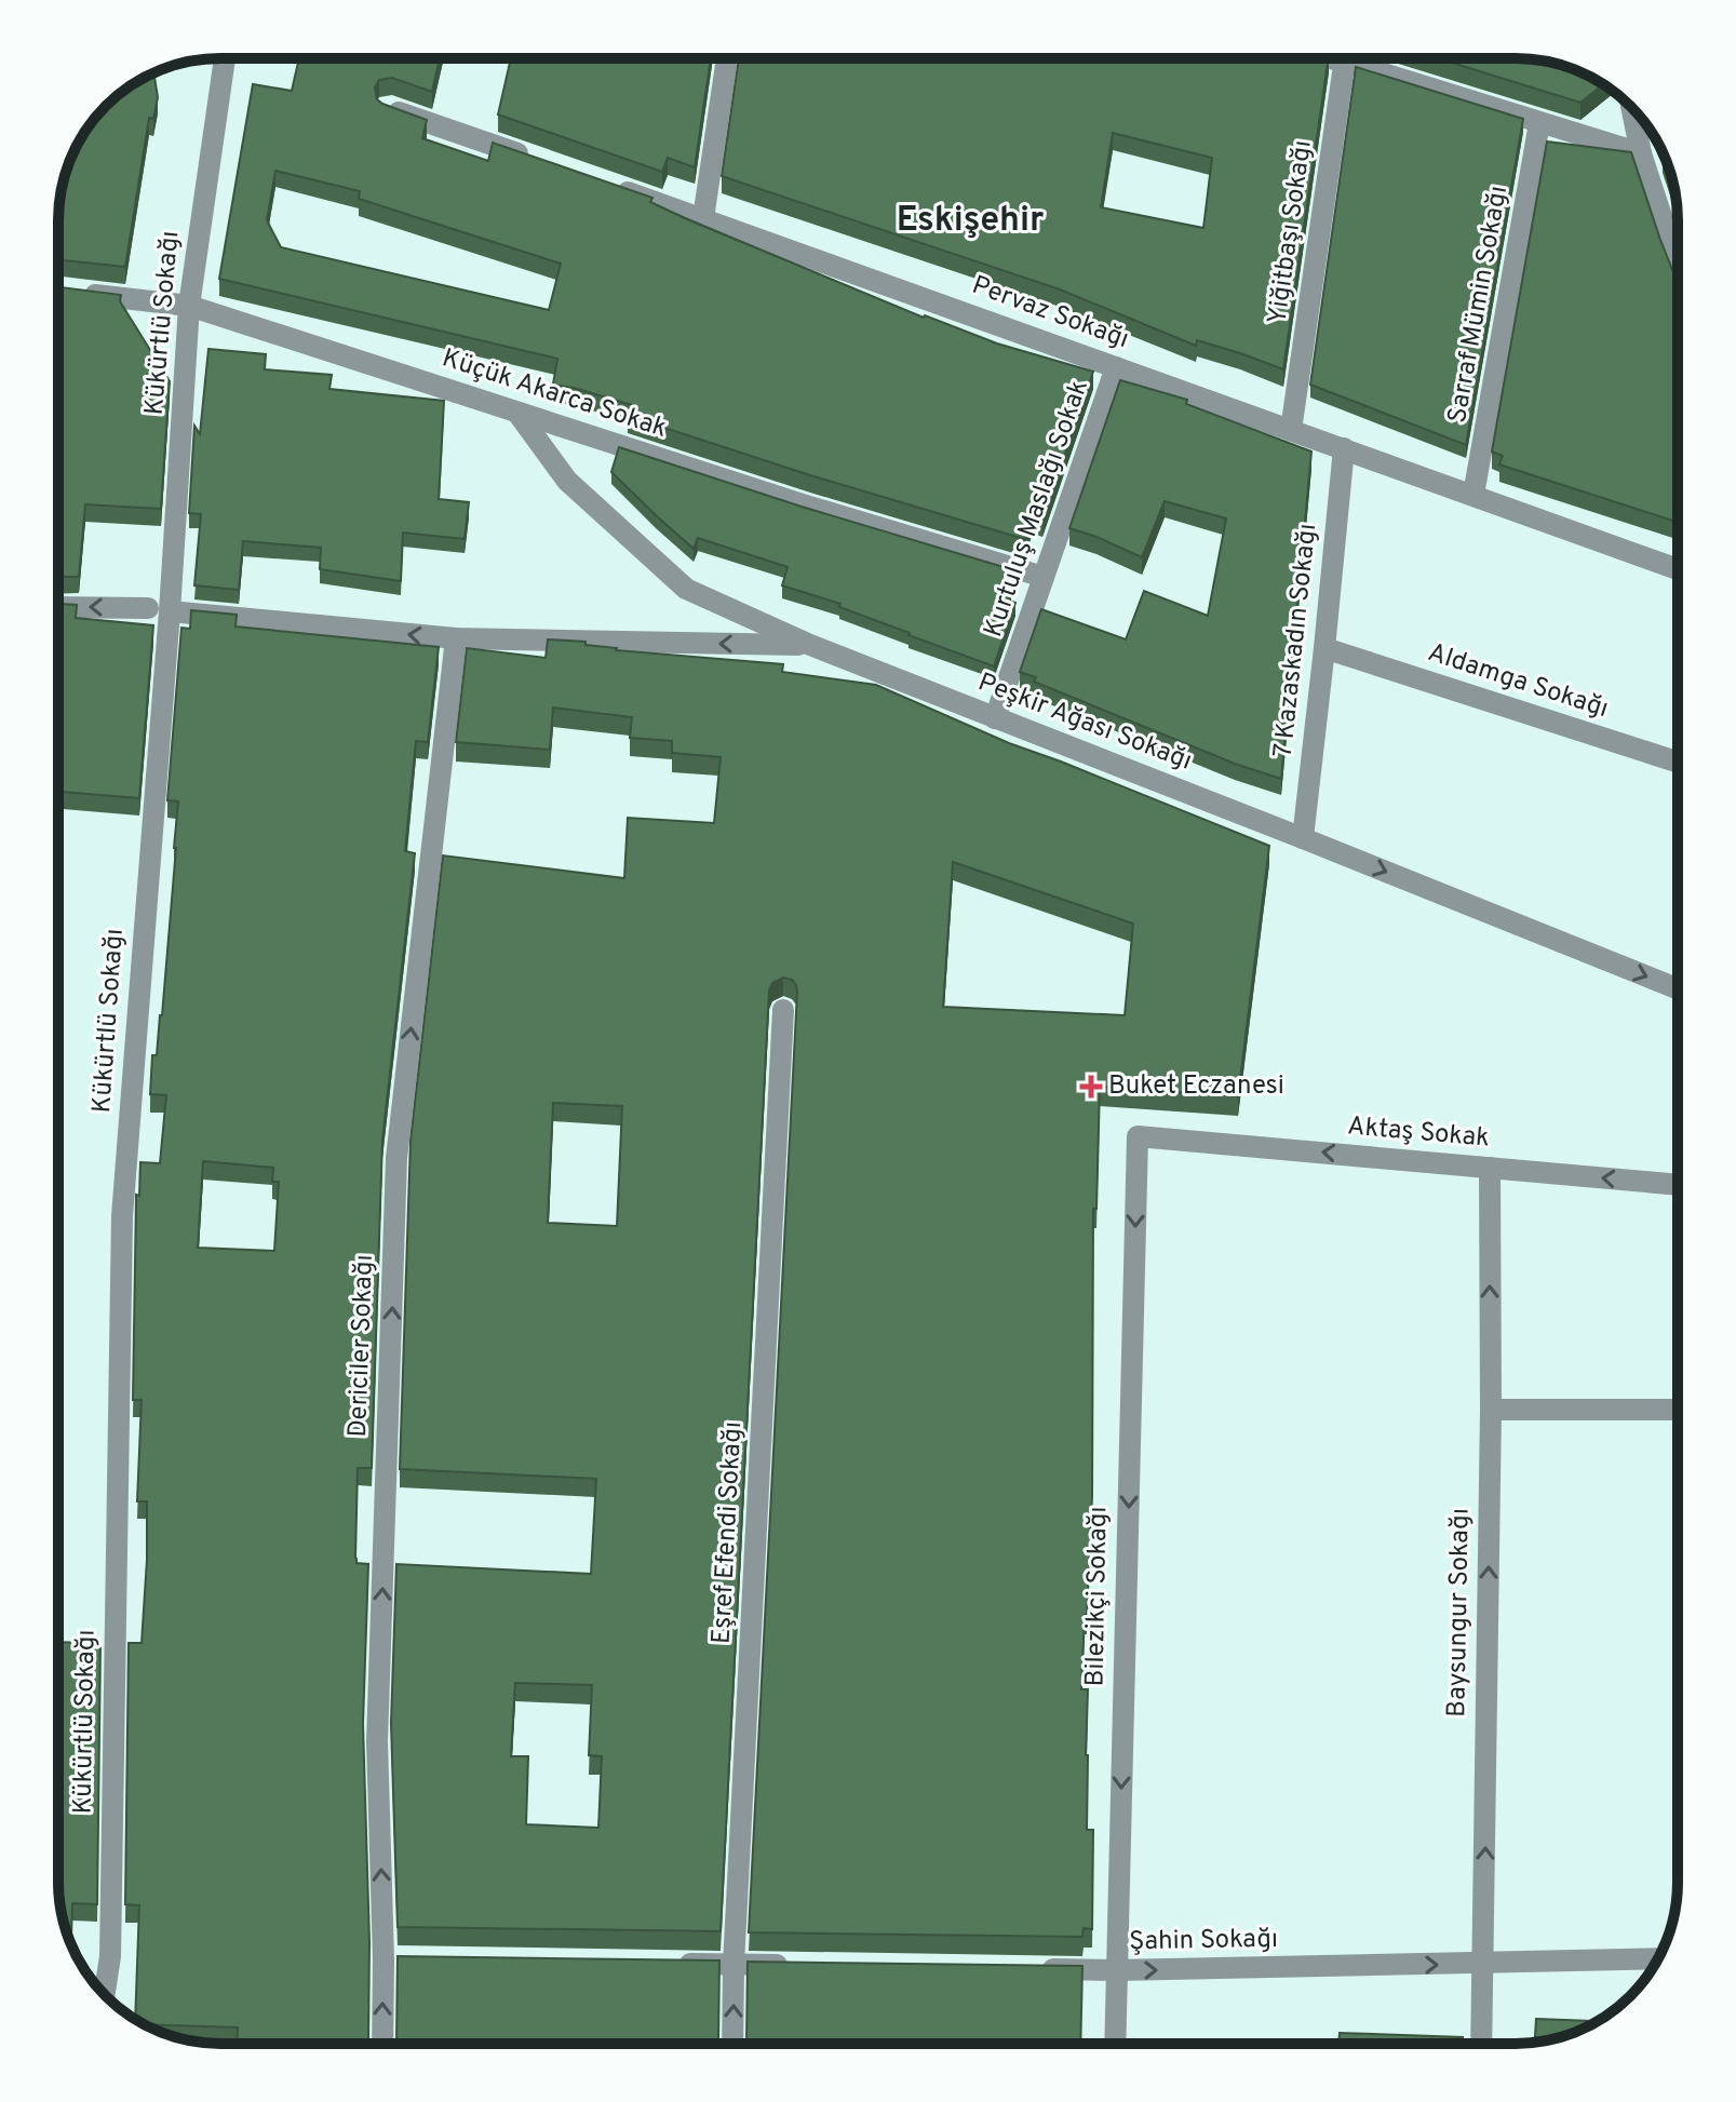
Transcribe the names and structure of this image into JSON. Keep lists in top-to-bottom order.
{
  "streets": {
    "street": [
      "Yiğitbaşı Sokağı",
      "Sarraf Mümin Sokağı",
      "Pervaz Sokağı",
      "Kükürtlü Sokağı",
      "Küçük Akarca Sokak",
      "Kurtuluş Maslağı Sokak",
      "7 Kazaskadın Sokağı",
      "Aldamga Sokağı",
      "Peşkir Ağası Sokağı",
      "Aktaş Sokak",
      "Dericiler Sokağı",
      "Eşref Efendi Sokağı",
      "Bilezikçi Sokağı",
      "Baysungur Sokağı",
      "Şahin Sokağı"
    ]
  },
  "crossings": [
    ["Yiğitbaşı Sokağı", "Pervaz Sokağı"],
    ["Sarraf Mümin Sokağı", "Pervaz Sokağı"],
    ["Pervaz Sokağı", "Kurtuluş Maslağı Sokak"],
    ["Pervaz Sokağı", "7 Kazaskadın Sokağı"],
    ["Kükürtlü Sokağı", "Küçük Akarca Sokak"],
    ["Küçük Akarca Sokak", "Kurtuluş Maslağı Sokak"],
    ["Küçük Akarca Sokak", "Peşkir Ağası Sokağı"],
    ["Kurtuluş Maslağı Sokak", "Peşkir Ağası Sokağı"],
    ["7 Kazaskadın Sokağı", "Aldamga Sokağı"],
    ["7 Kazaskadın Sokağı", "Peşkir Ağası Sokağı"],
    ["Aktaş Sokak", "Bilezikçi Sokağı"],
    ["Aktaş Sokak", "Baysungur Sokağı"],
    ["Bilezikçi Sokağı", "Şahin Sokağı"],
    ["Baysungur Sokağı", "Şahin Sokağı"]
  ],
  "one_way": [
    "Aktaş Sokak",
    "Dericiler Sokağı",
    "Bilezikçi Sokağı",
    "Baysungur Sokağı",
    "Şahin Sokağı"
  ],
  "districts": ["Eskişehir"],
  "places": {
    "health": ["Buket Eczanesi"]
  }
}
